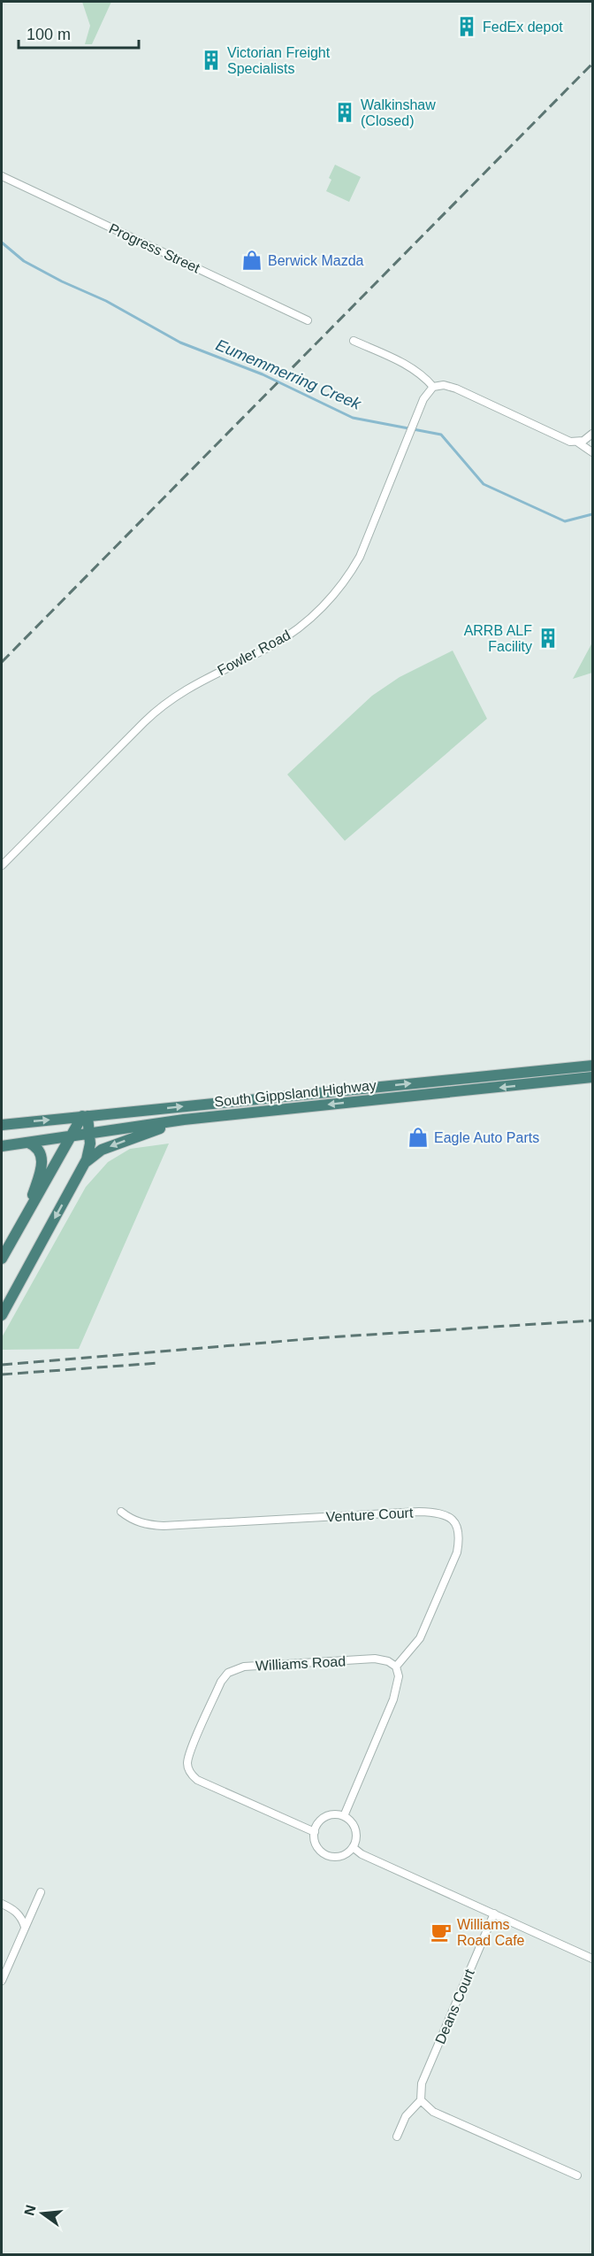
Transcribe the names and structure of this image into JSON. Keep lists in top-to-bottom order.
{
  "streets": {
    "highway": ["South Gippsland Highway"],
    "street": [
      "Progress Street",
      "Fowler Road",
      "Venture Court",
      "Williams Road",
      "Deans Court"
    ]
  },
  "crossings": [
    ["Venture Court", "Williams Road"]
  ],
  "water": ["Eumemmerring Creek"],
  "places": {
    "building": [
      "FedEx depot",
      "Victorian Freight Specialists",
      "Walkinshaw (Closed)",
      "ARRB ALF Facility"
    ],
    "shop": ["Berwick Mazda", "Eagle Auto Parts"],
    "cafe": ["Williams Road Cafe"]
  },
  "scale_bar": "100 m",
  "north": "left"
}
